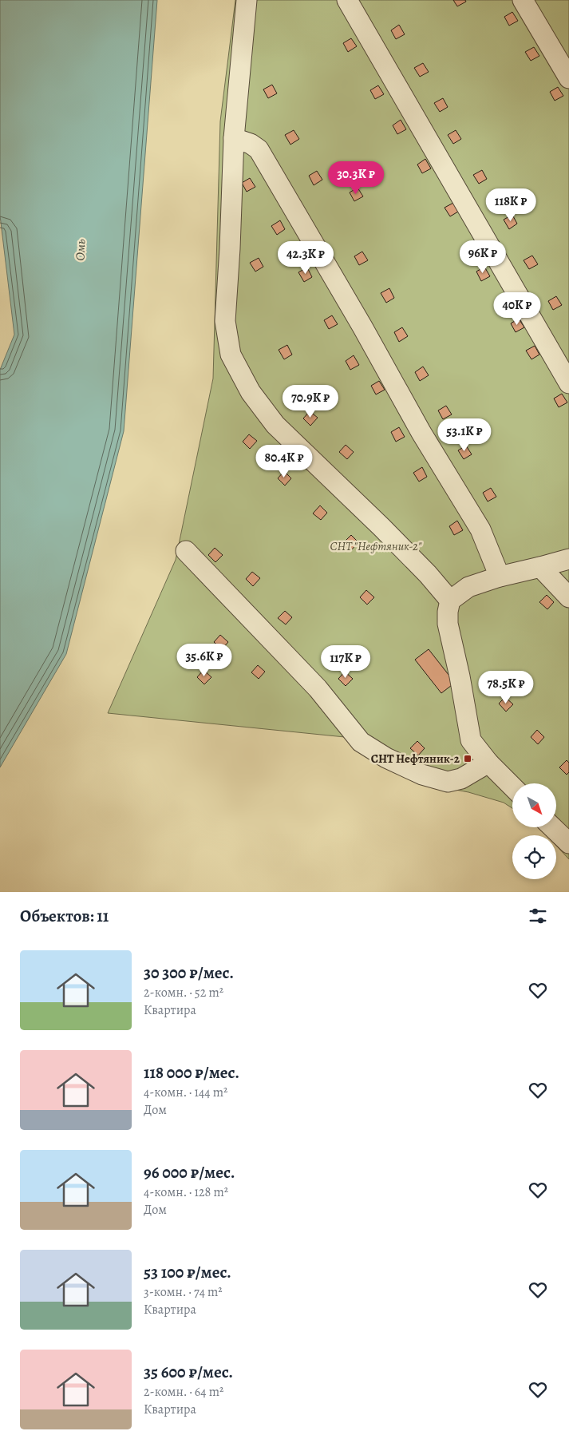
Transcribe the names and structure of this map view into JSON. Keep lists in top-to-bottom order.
{
  "water": ["Омь"],
  "parks": ["СНТ \"Нефтяник-2\""],
  "places": {
    "transit": ["СНТ Нефтяник-2"]
  },
  "north": "bottom right",
  "page": {
    "price": [
      "30.3K ₽",
      "118K ₽",
      "96K ₽",
      "42.3K ₽",
      "40K ₽",
      "70.9K ₽",
      "53.1K ₽",
      "80.4K ₽",
      "35.6K ₽",
      "117K ₽",
      "78.5K ₽"
    ],
    "heading": "Объектов: 11",
    "list": [
      {
        "name": "30 300 ₽/мес.",
        "note": "2-комн. · 52 m² · Квартира"
      },
      {
        "name": "118 000 ₽/мес.",
        "note": "4-комн. · 144 m² · Дом"
      },
      {
        "name": "96 000 ₽/мес.",
        "note": "4-комн. · 128 m² · Дом"
      },
      {
        "name": "53 100 ₽/мес.",
        "note": "3-комн. · 74 m² · Квартира"
      },
      {
        "name": "35 600 ₽/мес.",
        "note": "2-комн. · 64 m² · Квартира"
      }
    ]
  }
}
